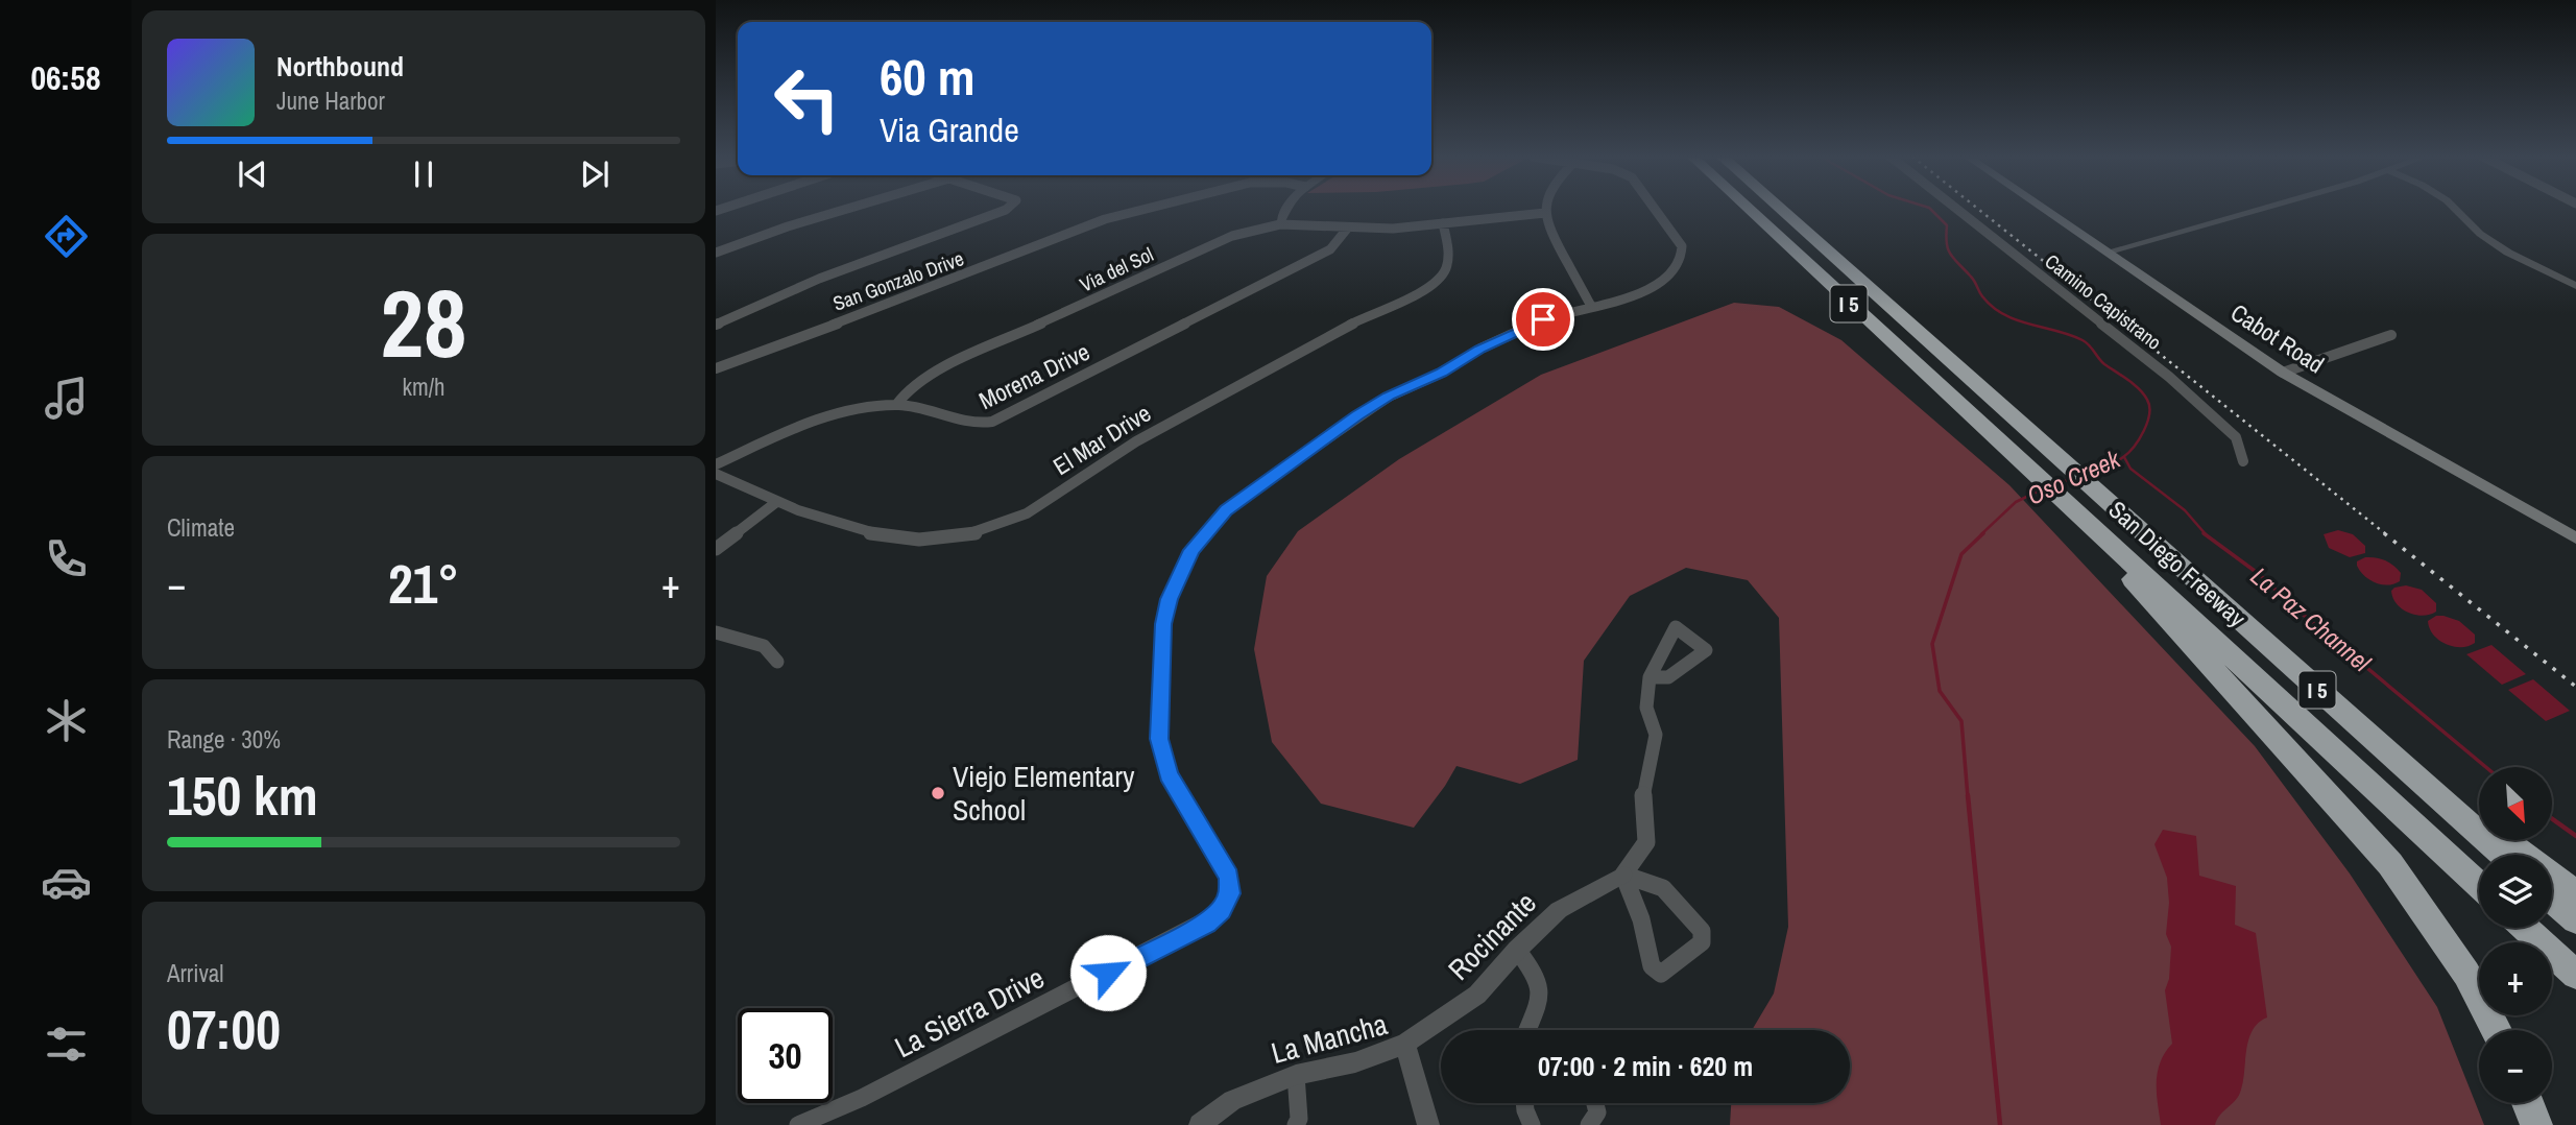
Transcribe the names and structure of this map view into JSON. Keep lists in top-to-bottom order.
{
  "streets": {
    "highway": ["I 5", "San Diego Freeway"],
    "main road": ["Cabot Road"],
    "street": [
      "Via del Sol",
      "San Gonzalo Drive",
      "Camino Capistrano",
      "Morena Drive",
      "El Mar Drive",
      "Rocinante",
      "La Sierra Drive",
      "La Mancha"
    ]
  },
  "crossings": [
    ["Via del Sol", "Morena Drive"],
    ["Via del Sol", "El Mar Drive"],
    ["Rocinante", "La Mancha"]
  ],
  "water": ["Oso Creek", "La Paz Channel"],
  "places": ["Viejo Elementary School"],
  "north": "bottom right",
  "page": {
    "tabs": "06:58",
    "turn": ["60 m", "Via Grande"],
    "song": ["Northbound", "June Harbor"],
    "tile": [
      ["28", "km/h"],
      "Climate",
      ["Range · 30%", "150 km"],
      ["Arrival", "07:00"]
    ],
    "heat": ["−", "21°", "+"],
    "map_buttons": ["+", "−"],
    "limit": "30",
    "trip": "07:00 · 2 min · 620 m"
  }
}
